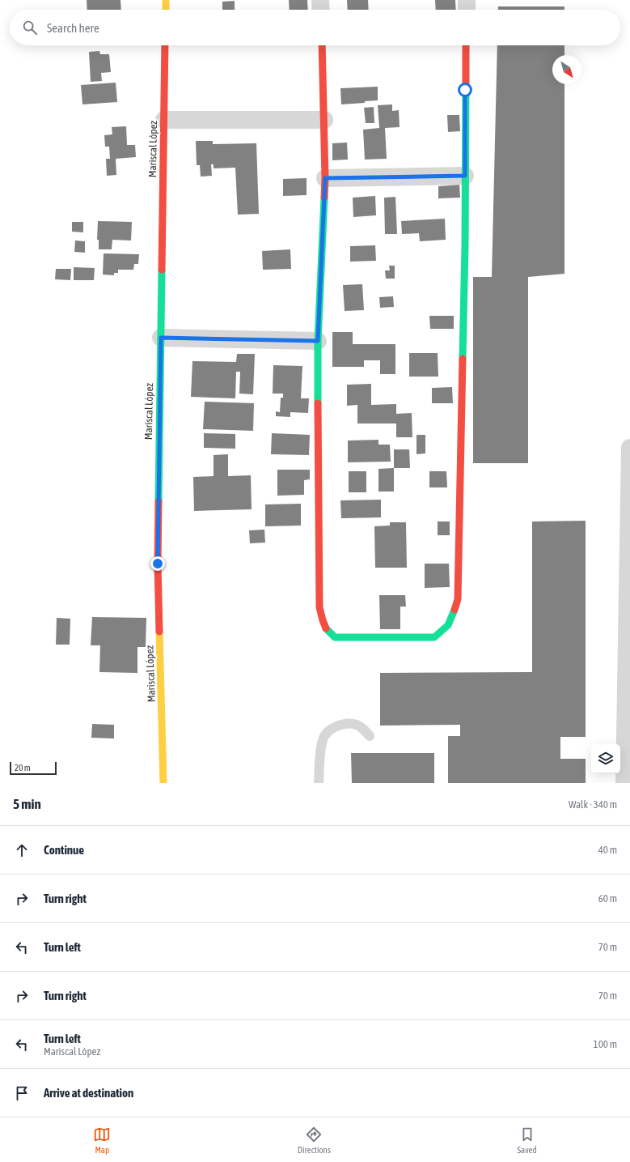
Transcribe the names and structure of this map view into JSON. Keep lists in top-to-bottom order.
{
  "streets": {
    "street": ["Mariscal López"]
  },
  "scale_bar": "20 m",
  "north": "bottom right",
  "page": {
    "search": "Search here",
    "scale": "20 m",
    "heading": ["5 min", "Walk · 340 m"],
    "list": [
      ["Continue", "40 m"],
      ["Turn right", "60 m"],
      ["Turn left", "70 m"],
      ["Turn right", "70 m"],
      ["Turn left", "Mariscal López", "100 m"],
      "Arrive at destination"
    ],
    "nav": ["Map", "Directions", "Saved"]
  }
}
